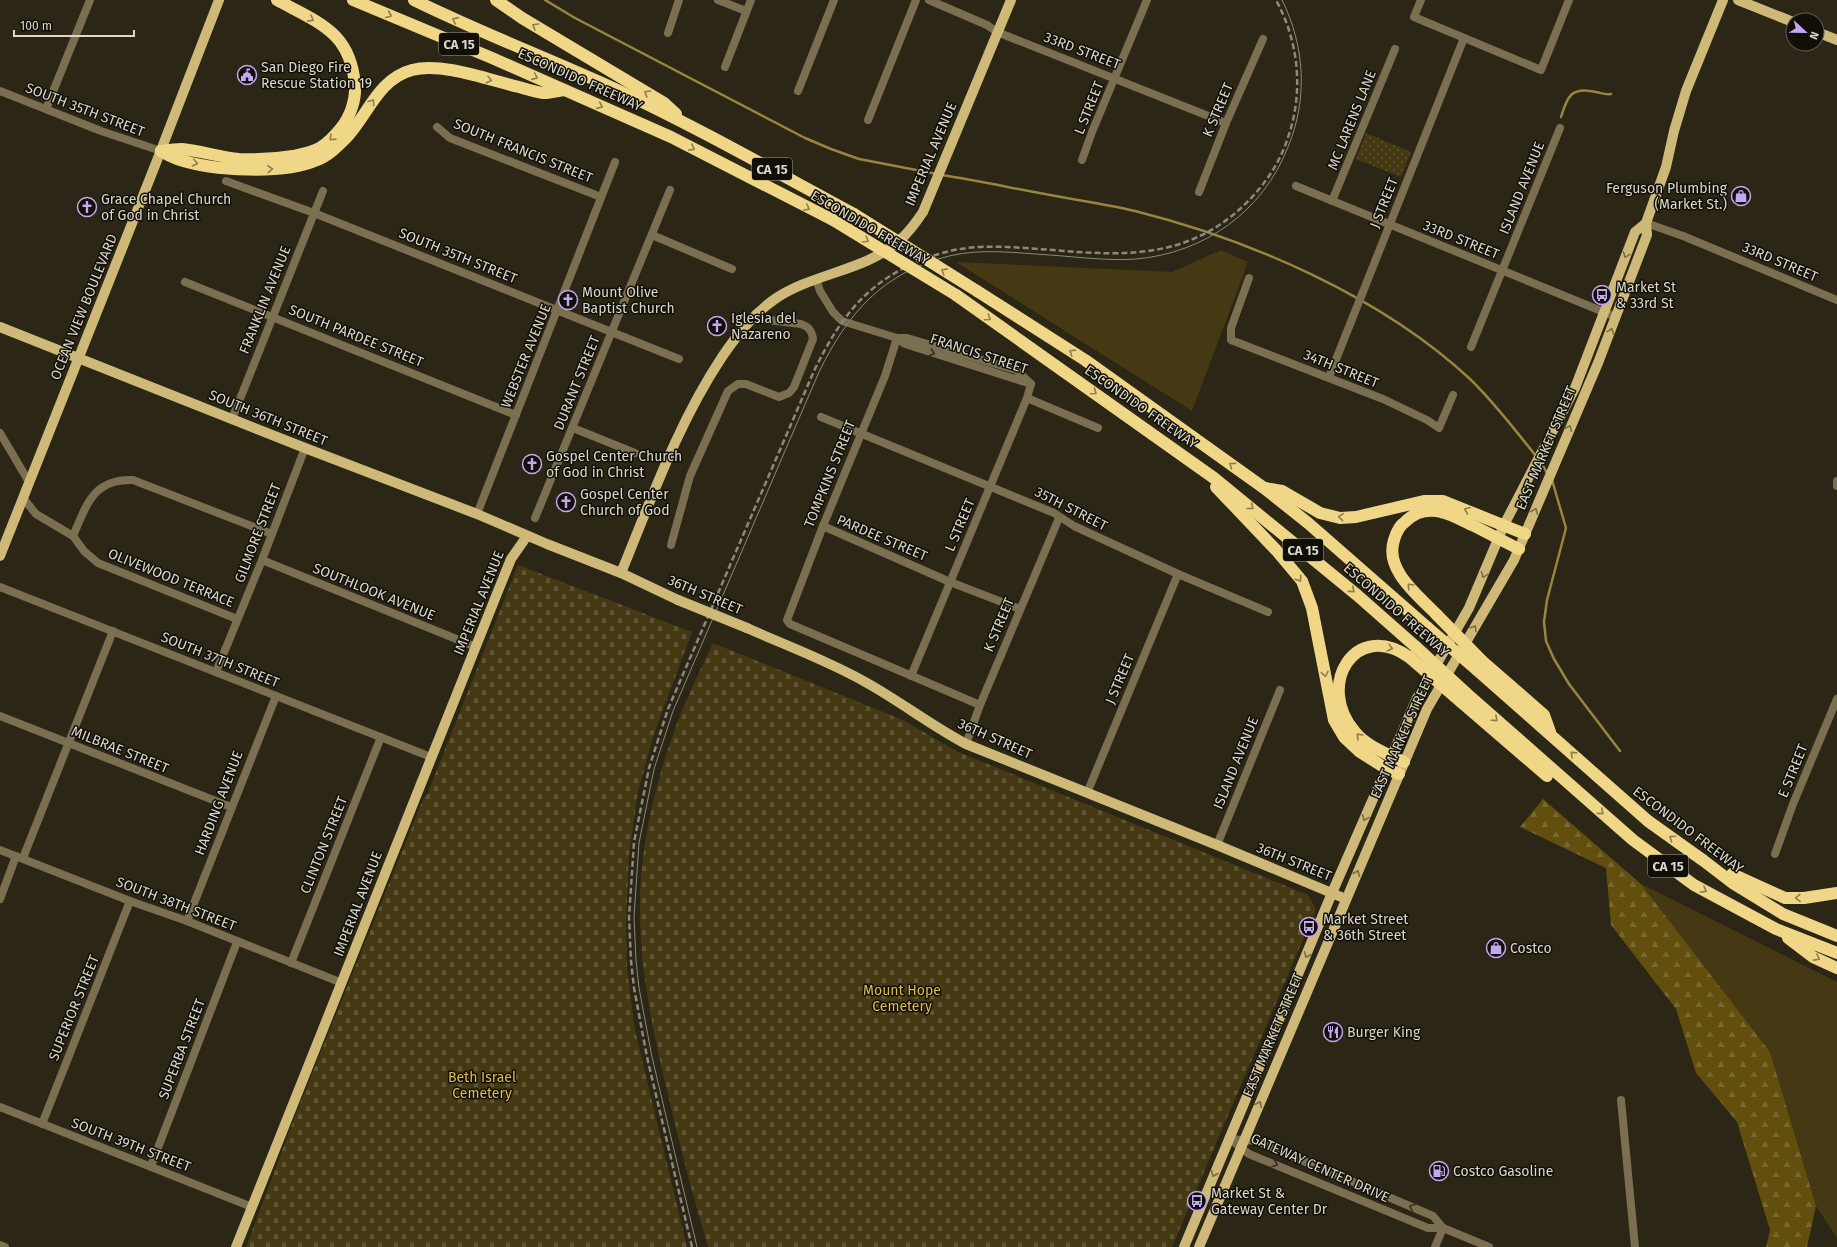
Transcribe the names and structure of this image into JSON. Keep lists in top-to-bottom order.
{
  "streets": {
    "highway": ["CA 15", "ESCONDIDO FREEWAY"],
    "main road": [
      "IMPERIAL AVENUE",
      "OCEAN VIEW BOULEVARD",
      "SOUTH 36TH STREET",
      "EAST MARKET STREET",
      "36TH STREET"
    ],
    "street": [
      "33RD STREET",
      "L STREET",
      "SOUTH 35TH STREET",
      "K STREET",
      "MC LARENS LANE",
      "SOUTH FRANCIS STREET",
      "ISLAND AVENUE",
      "J STREET",
      "FRANKLIN AVENUE",
      "SOUTH PARDEE STREET",
      "FRANCIS STREET",
      "WEBSTER AVENUE",
      "34TH STREET",
      "DURANT STREET",
      "TOMPKINS STREET",
      "35TH STREET",
      "GILMORE STREET",
      "PARDEE STREET",
      "OLIVEWOOD TERRACE",
      "SOUTHLOOK AVENUE",
      "SOUTH 37TH STREET",
      "MILBRAE STREET",
      "E STREET",
      "HARDING AVENUE",
      "CLINTON STREET",
      "SOUTH 38TH STREET",
      "SUPERIOR STREET",
      "SUPERBA STREET",
      "SOUTH 39TH STREET",
      "GATEWAY CENTER DRIVE"
    ]
  },
  "crossings": [
    ["33RD STREET", "L STREET"],
    ["33RD STREET", "K STREET"],
    ["33RD STREET", "MC LARENS LANE"],
    ["33RD STREET", "IMPERIAL AVENUE"],
    ["33RD STREET", "ISLAND AVENUE"],
    ["33RD STREET", "J STREET"],
    ["33RD STREET", "EAST MARKET STREET"],
    ["L STREET", "FRANCIS STREET"],
    ["L STREET", "35TH STREET"],
    ["L STREET", "PARDEE STREET"],
    ["L STREET", "36TH STREET"],
    ["SOUTH 35TH STREET", "FRANKLIN AVENUE"],
    ["SOUTH 35TH STREET", "OCEAN VIEW BOULEVARD"],
    ["SOUTH 35TH STREET", "WEBSTER AVENUE"],
    ["SOUTH 35TH STREET", "DURANT STREET"],
    ["K STREET", "35TH STREET"],
    ["K STREET", "PARDEE STREET"],
    ["K STREET", "36TH STREET"],
    ["SOUTH FRANCIS STREET", "WEBSTER AVENUE"],
    ["IMPERIAL AVENUE", "FRANCIS STREET"],
    ["IMPERIAL AVENUE", "SOUTH 36TH STREET"],
    ["IMPERIAL AVENUE", "SOUTHLOOK AVENUE"],
    ["IMPERIAL AVENUE", "36TH STREET"],
    ["IMPERIAL AVENUE", "SOUTH 37TH STREET"],
    ["IMPERIAL AVENUE", "SOUTH 38TH STREET"],
    ["IMPERIAL AVENUE", "SOUTH 39TH STREET"],
    ["ISLAND AVENUE", "36TH STREET"],
    ["J STREET", "34TH STREET"],
    ["J STREET", "35TH STREET"],
    ["J STREET", "36TH STREET"],
    ["FRANKLIN AVENUE", "SOUTH PARDEE STREET"],
    ["FRANKLIN AVENUE", "SOUTH 36TH STREET"],
    ["OCEAN VIEW BOULEVARD", "SOUTH 36TH STREET"],
    ["OCEAN VIEW BOULEVARD", "OLIVEWOOD TERRACE"],
    ["SOUTH PARDEE STREET", "WEBSTER AVENUE"],
    ["FRANCIS STREET", "TOMPKINS STREET"],
    ["WEBSTER AVENUE", "SOUTH 36TH STREET"],
    ["SOUTH 36TH STREET", "GILMORE STREET"],
    ["EAST MARKET STREET", "36TH STREET"],
    ["EAST MARKET STREET", "GATEWAY CENTER DRIVE"],
    ["TOMPKINS STREET", "35TH STREET"],
    ["TOMPKINS STREET", "PARDEE STREET"],
    ["TOMPKINS STREET", "36TH STREET"],
    ["GILMORE STREET", "OLIVEWOOD TERRACE"],
    ["GILMORE STREET", "SOUTHLOOK AVENUE"],
    ["GILMORE STREET", "SOUTH 37TH STREET"],
    ["SOUTH 37TH STREET", "HARDING AVENUE"],
    ["SOUTH 37TH STREET", "CLINTON STREET"],
    ["MILBRAE STREET", "HARDING AVENUE"],
    ["HARDING AVENUE", "SOUTH 38TH STREET"],
    ["CLINTON STREET", "SOUTH 38TH STREET"],
    ["SOUTH 38TH STREET", "SUPERIOR STREET"],
    ["SOUTH 38TH STREET", "SUPERBA STREET"],
    ["SUPERIOR STREET", "SOUTH 39TH STREET"],
    ["SUPERBA STREET", "SOUTH 39TH STREET"]
  ],
  "parks": ["Mount Hope Cemetery", "Beth Israel Cemetery"],
  "places": {
    "public building": ["San Diego Fire Rescue Station 19"],
    "shop": ["Ferguson Plumbing (Market St.)", "Costco"],
    "church": [
      "Grace Chapel Church of God in Christ",
      "Mount Olive Baptist Church",
      "Iglesia del Nazareno",
      "Gospel Center Church of God in Christ",
      "Gospel Center Church of God"
    ],
    "bus stop": ["Market St & 33rd St", "Market Street & 36th Street", "Market St & Gateway Center Dr"],
    "restaurant": ["Burger King"],
    "fuel station": ["Costco Gasoline"]
  },
  "scale_bar": "100 m",
  "north": "right"
}
